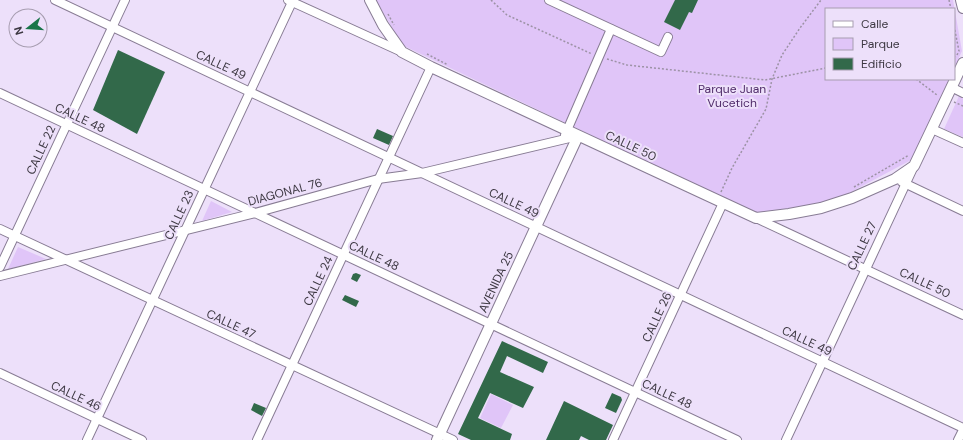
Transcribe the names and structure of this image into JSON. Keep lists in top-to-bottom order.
{
  "streets": {
    "main road": ["CALLE 50", "CALLE 27", "AVENIDA 25"],
    "street": [
      "CALLE 49",
      "CALLE 48",
      "CALLE 22",
      "DIAGONAL 76",
      "CALLE 23",
      "CALLE 24",
      "CALLE 26",
      "CALLE 47",
      "CALLE 46"
    ]
  },
  "crossings": [
    ["CALLE 49", "CALLE 22"],
    ["CALLE 49", "DIAGONAL 76"],
    ["CALLE 49", "CALLE 23"],
    ["CALLE 49", "CALLE 27"],
    ["CALLE 49", "CALLE 24"],
    ["CALLE 49", "AVENIDA 25"],
    ["CALLE 49", "CALLE 26"],
    ["CALLE 48", "CALLE 22"],
    ["CALLE 48", "DIAGONAL 76"],
    ["CALLE 48", "CALLE 23"],
    ["CALLE 48", "CALLE 24"],
    ["CALLE 48", "AVENIDA 25"],
    ["CALLE 48", "CALLE 26"],
    ["CALLE 50", "DIAGONAL 76"],
    ["CALLE 50", "CALLE 23"],
    ["CALLE 50", "CALLE 27"],
    ["CALLE 50", "CALLE 24"],
    ["CALLE 50", "AVENIDA 25"],
    ["CALLE 50", "CALLE 26"],
    ["CALLE 22", "CALLE 47"],
    ["DIAGONAL 76", "CALLE 23"],
    ["DIAGONAL 76", "CALLE 24"],
    ["DIAGONAL 76", "CALLE 47"],
    ["CALLE 23", "CALLE 47"],
    ["CALLE 23", "CALLE 46"],
    ["CALLE 24", "CALLE 47"],
    ["AVENIDA 25", "CALLE 47"]
  ],
  "parks": ["Parque Juan Vucetich"],
  "legend": ["Calle", "Parque", "Edificio"],
  "north": "left"
}
